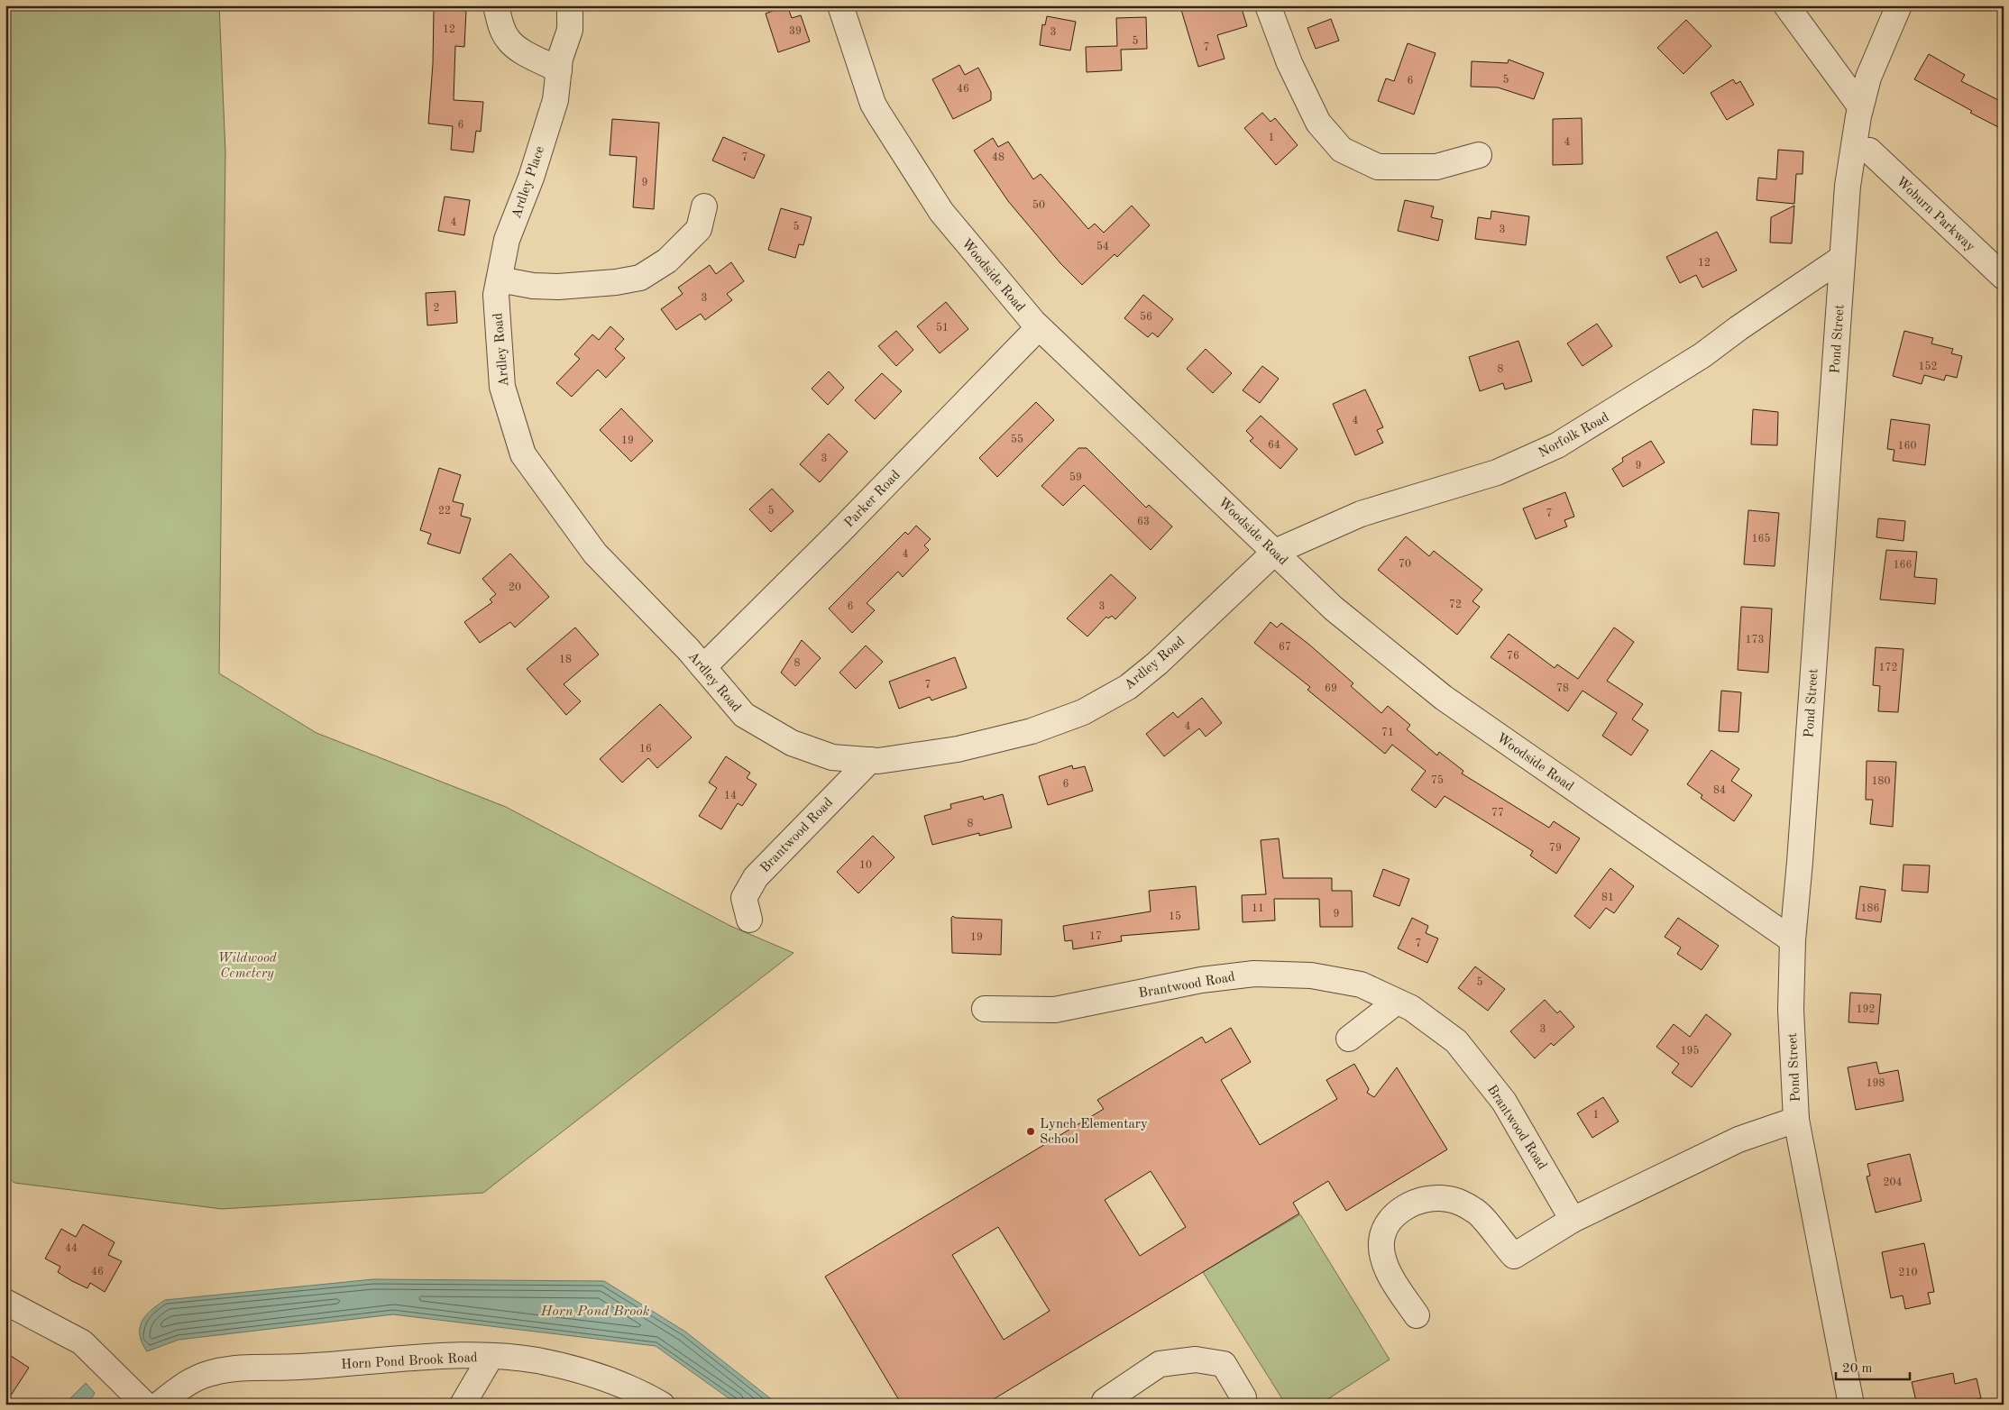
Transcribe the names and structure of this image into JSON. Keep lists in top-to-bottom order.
{
  "streets": {
    "street": [
      "Ardley Place",
      "Woburn Parkway",
      "Woodside Road",
      "Pond Street",
      "Ardley Road",
      "Norfolk Road",
      "Parker Road",
      "Brantwood Road",
      "Horn Pond Brook Road"
    ]
  },
  "crossings": [
    ["Ardley Place", "Ardley Road"],
    ["Woodside Road", "Pond Street"],
    ["Woodside Road", "Ardley Road"],
    ["Woodside Road", "Norfolk Road"],
    ["Woodside Road", "Parker Road"],
    ["Pond Street", "Norfolk Road"],
    ["Ardley Road", "Norfolk Road"],
    ["Ardley Road", "Parker Road"],
    ["Ardley Road", "Brantwood Road"]
  ],
  "water": ["Horn Pond Brook"],
  "parks": ["Wildwood Cemetery"],
  "places": ["Lynch Elementary School"],
  "house_numbers": [
    "12",
    "39",
    "3",
    "5",
    "7",
    "5",
    "6",
    "46",
    "6",
    "1",
    "4",
    "7",
    "48",
    "9",
    "50",
    "4",
    "5",
    "3",
    "54",
    "12",
    "3",
    "2",
    "56",
    "51",
    "152",
    "8",
    "4",
    "55",
    "19",
    "64",
    "160",
    "3",
    "9",
    "59",
    "22",
    "5",
    "7",
    "63",
    "165",
    "4",
    "70",
    "166",
    "20",
    "72",
    "6",
    "3",
    "173",
    "67",
    "76",
    "18",
    "8",
    "172",
    "7",
    "69",
    "78",
    "4",
    "71",
    "16",
    "75",
    "180",
    "6",
    "84",
    "14",
    "77",
    "8",
    "79",
    "10",
    "81",
    "11",
    "186",
    "9",
    "15",
    "17",
    "19",
    "7",
    "5",
    "192",
    "3",
    "195",
    "198",
    "1",
    "204",
    "44",
    "46",
    "210"
  ],
  "scale_bar": "20 m"
}
